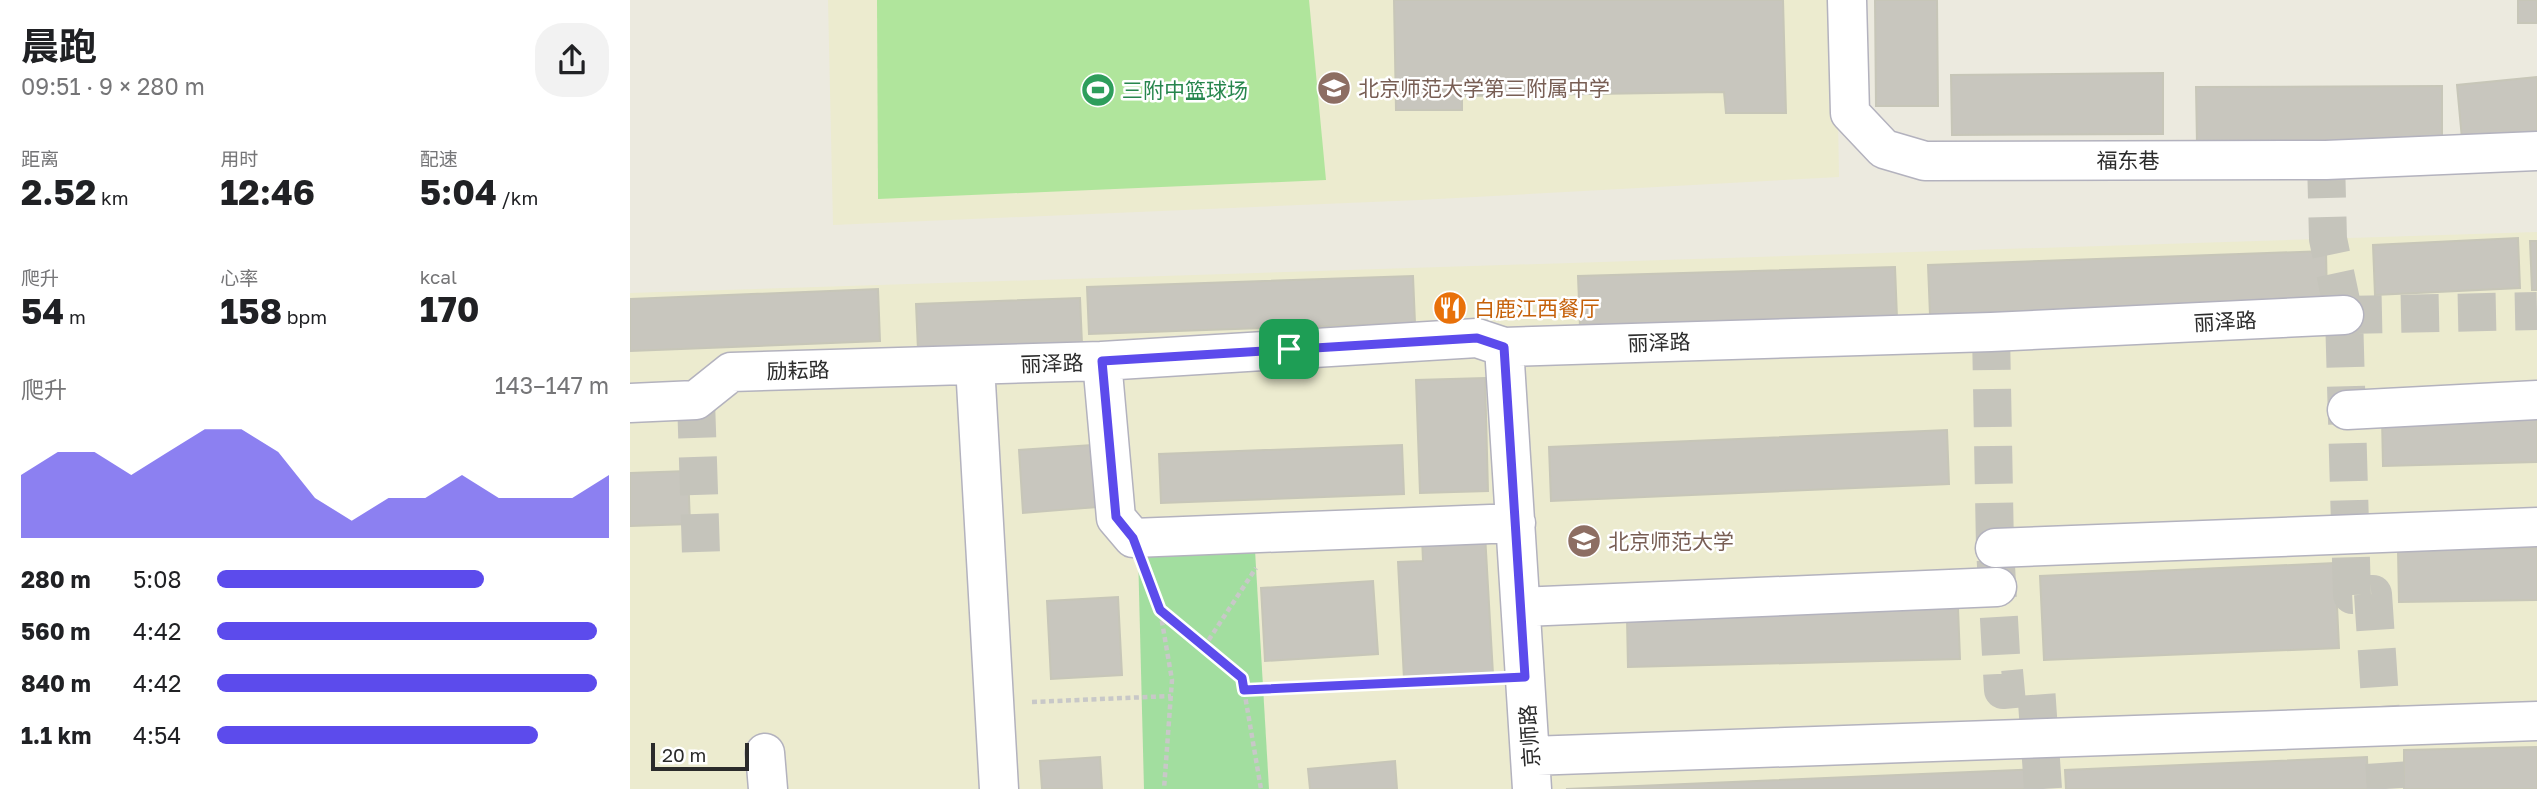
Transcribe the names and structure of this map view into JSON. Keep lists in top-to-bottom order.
{
  "streets": {
    "street": [
      "福东巷",
      "丽泽路",
      "励耘路",
      "京师路"
    ]
  },
  "crossings": [
    ["丽泽路", "励耘路"],
    ["丽泽路", "京师路"]
  ],
  "places": {
    "school or university": ["北京师范大学第三附属中学", "北京师范大学"],
    "sports": ["三附中篮球场"],
    "restaurant": ["白鹿江西餐厅"]
  },
  "scale_bar": "20 m",
  "page": {
    "heading": ["晨跑", "09:51 · 9 × 280 m"],
    "stats": [
      ["距离", "2.52 km"],
      ["用时", "12:46"],
      ["配速", "5:04 /km"],
      ["爬升", "54 m"],
      ["心率", "158 bpm"],
      ["kcal", "170"]
    ],
    "chart": ["爬升", "143–147 m"],
    "list": [
      {
        "name": "280 m",
        "note": "5:08"
      },
      {
        "name": "560 m",
        "note": "4:42"
      },
      {
        "name": "840 m",
        "note": "4:42"
      },
      {
        "name": "1.1 km",
        "note": "4:54"
      }
    ],
    "scale": "20 m"
  }
}
